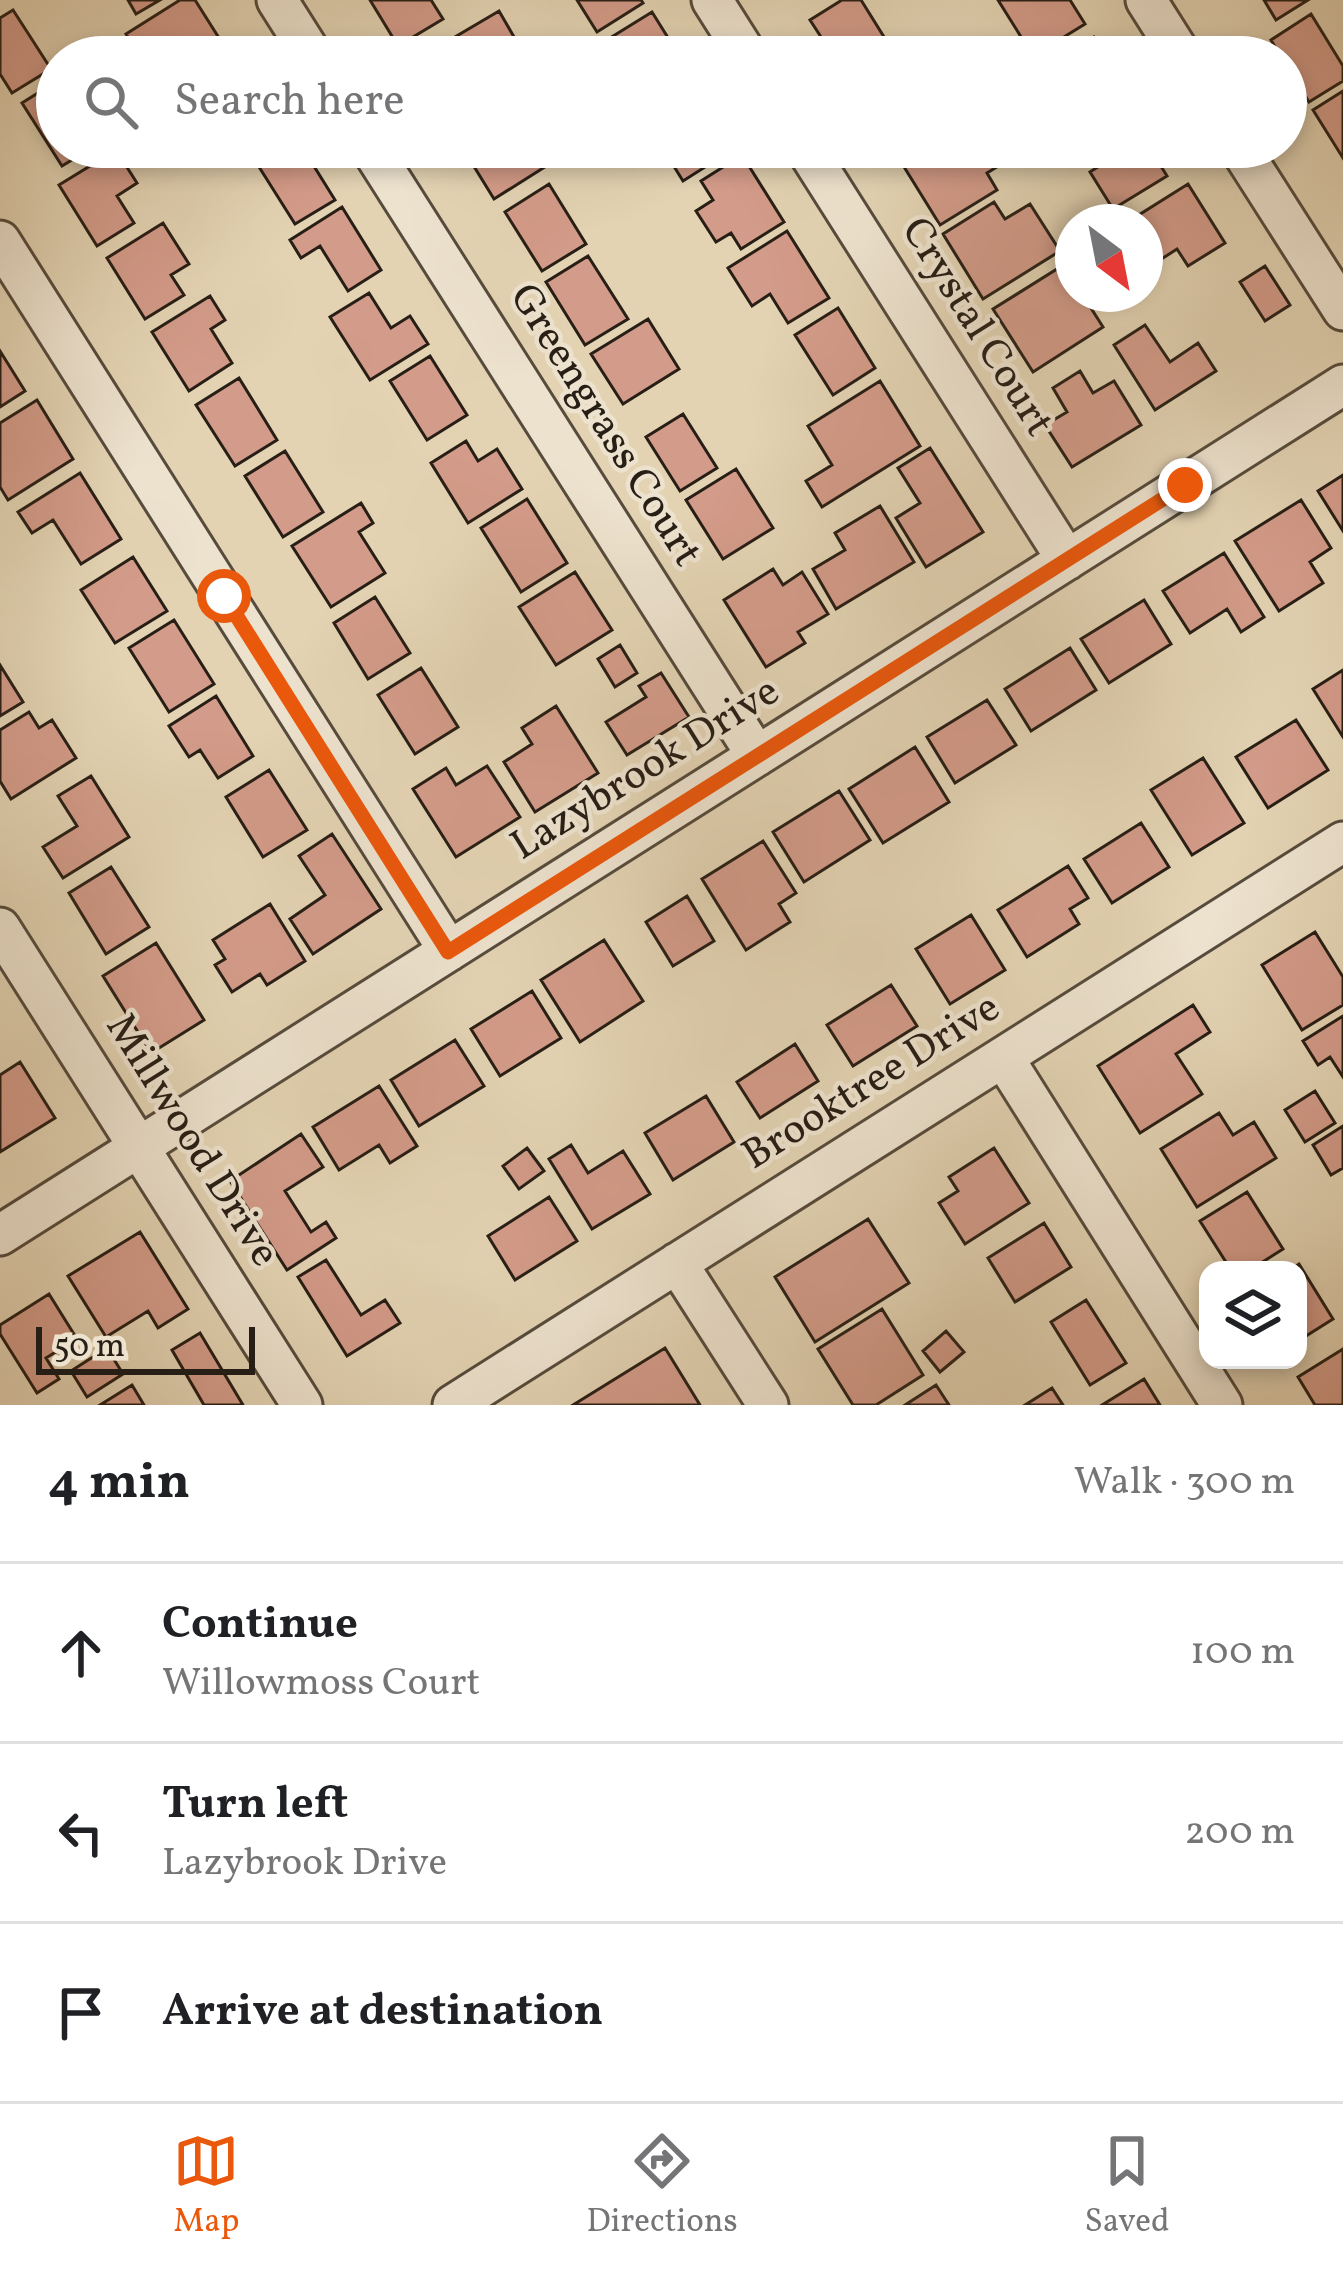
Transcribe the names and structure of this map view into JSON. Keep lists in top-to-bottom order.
{
  "streets": {
    "street": [
      "Crystal Court",
      "Greengrass Court",
      "Lazybrook Drive",
      "Brooktree Drive",
      "Millwood Drive"
    ]
  },
  "crossings": [
    ["Crystal Court", "Lazybrook Drive"],
    ["Greengrass Court", "Lazybrook Drive"],
    ["Lazybrook Drive", "Millwood Drive"]
  ],
  "scale_bar": "50 m",
  "north": "bottom right",
  "page": {
    "search": "Search here",
    "scale": "50 m",
    "heading": ["4 min", "Walk · 300 m"],
    "list": [
      ["Continue", "Willowmoss Court", "100 m"],
      ["Turn left", "Lazybrook Drive", "200 m"],
      "Arrive at destination"
    ],
    "nav": ["Map", "Directions", "Saved"]
  }
}
